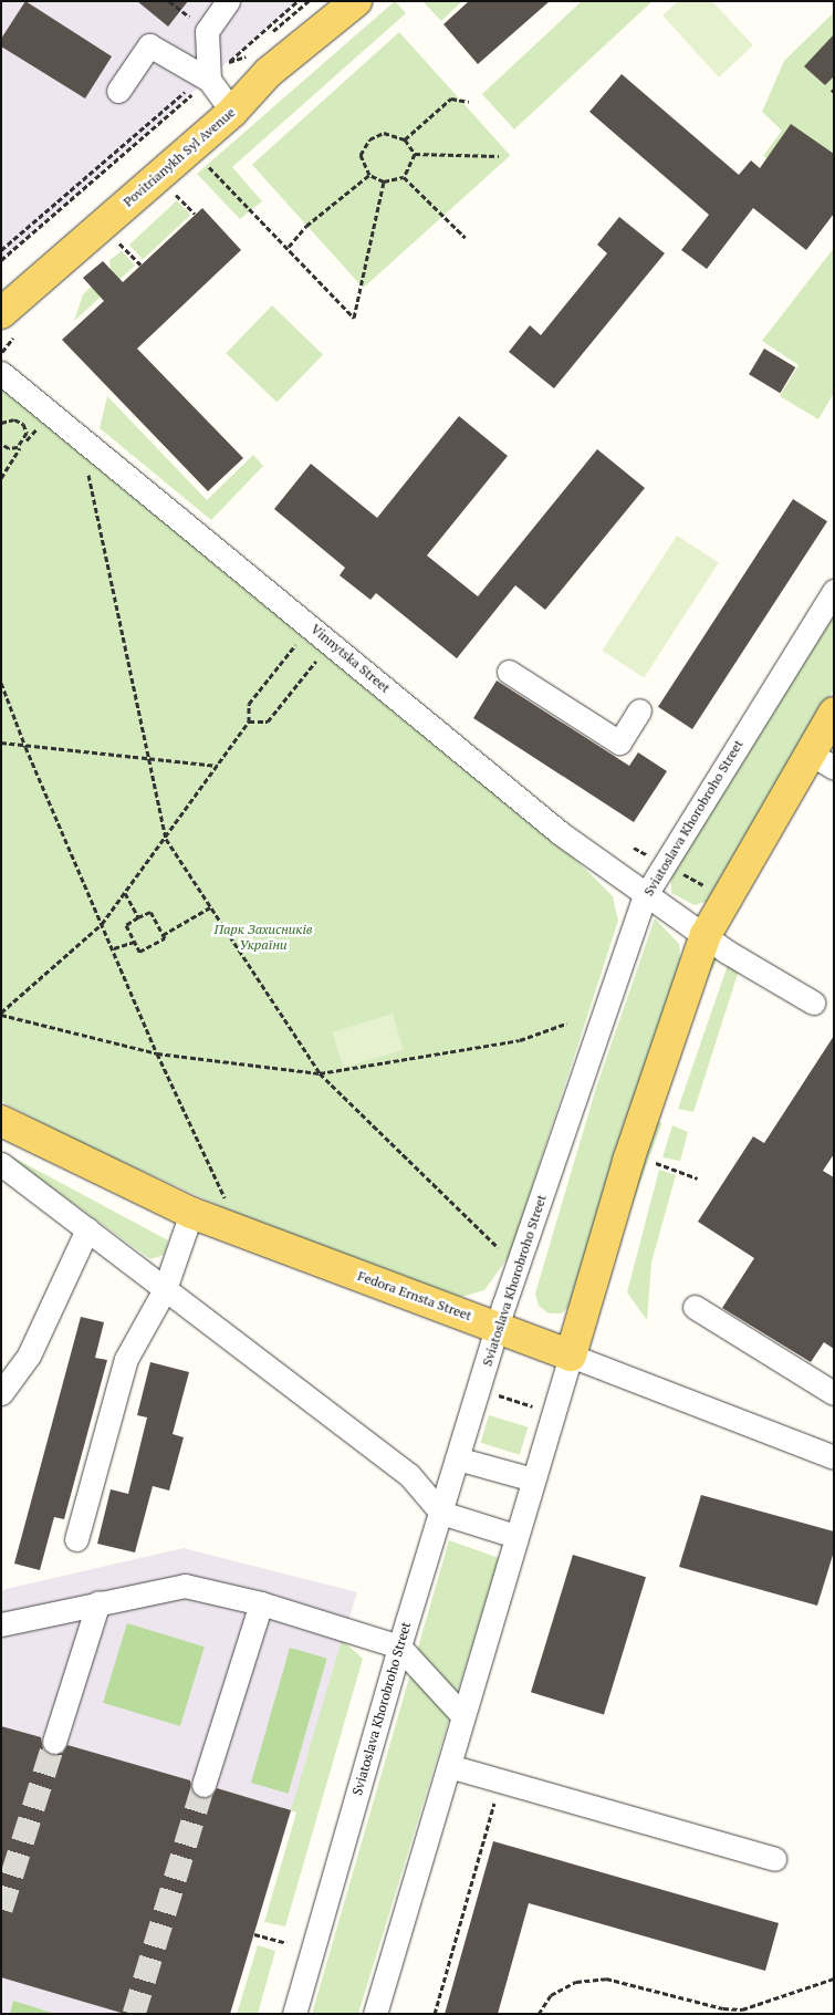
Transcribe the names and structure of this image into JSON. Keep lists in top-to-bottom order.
{
  "streets": {
    "main road": ["Povitrianykh Syl Avenue", "Fedora Ernsta Street"],
    "street": ["Vinnytska Street", "Sviatoslava Khorobroho Street"]
  },
  "crossings": [
    ["Vinnytska Street", "Sviatoslava Khorobroho Street"],
    ["Sviatoslava Khorobroho Street", "Fedora Ernsta Street"]
  ],
  "parks": ["Парк Захисників України"]
}
